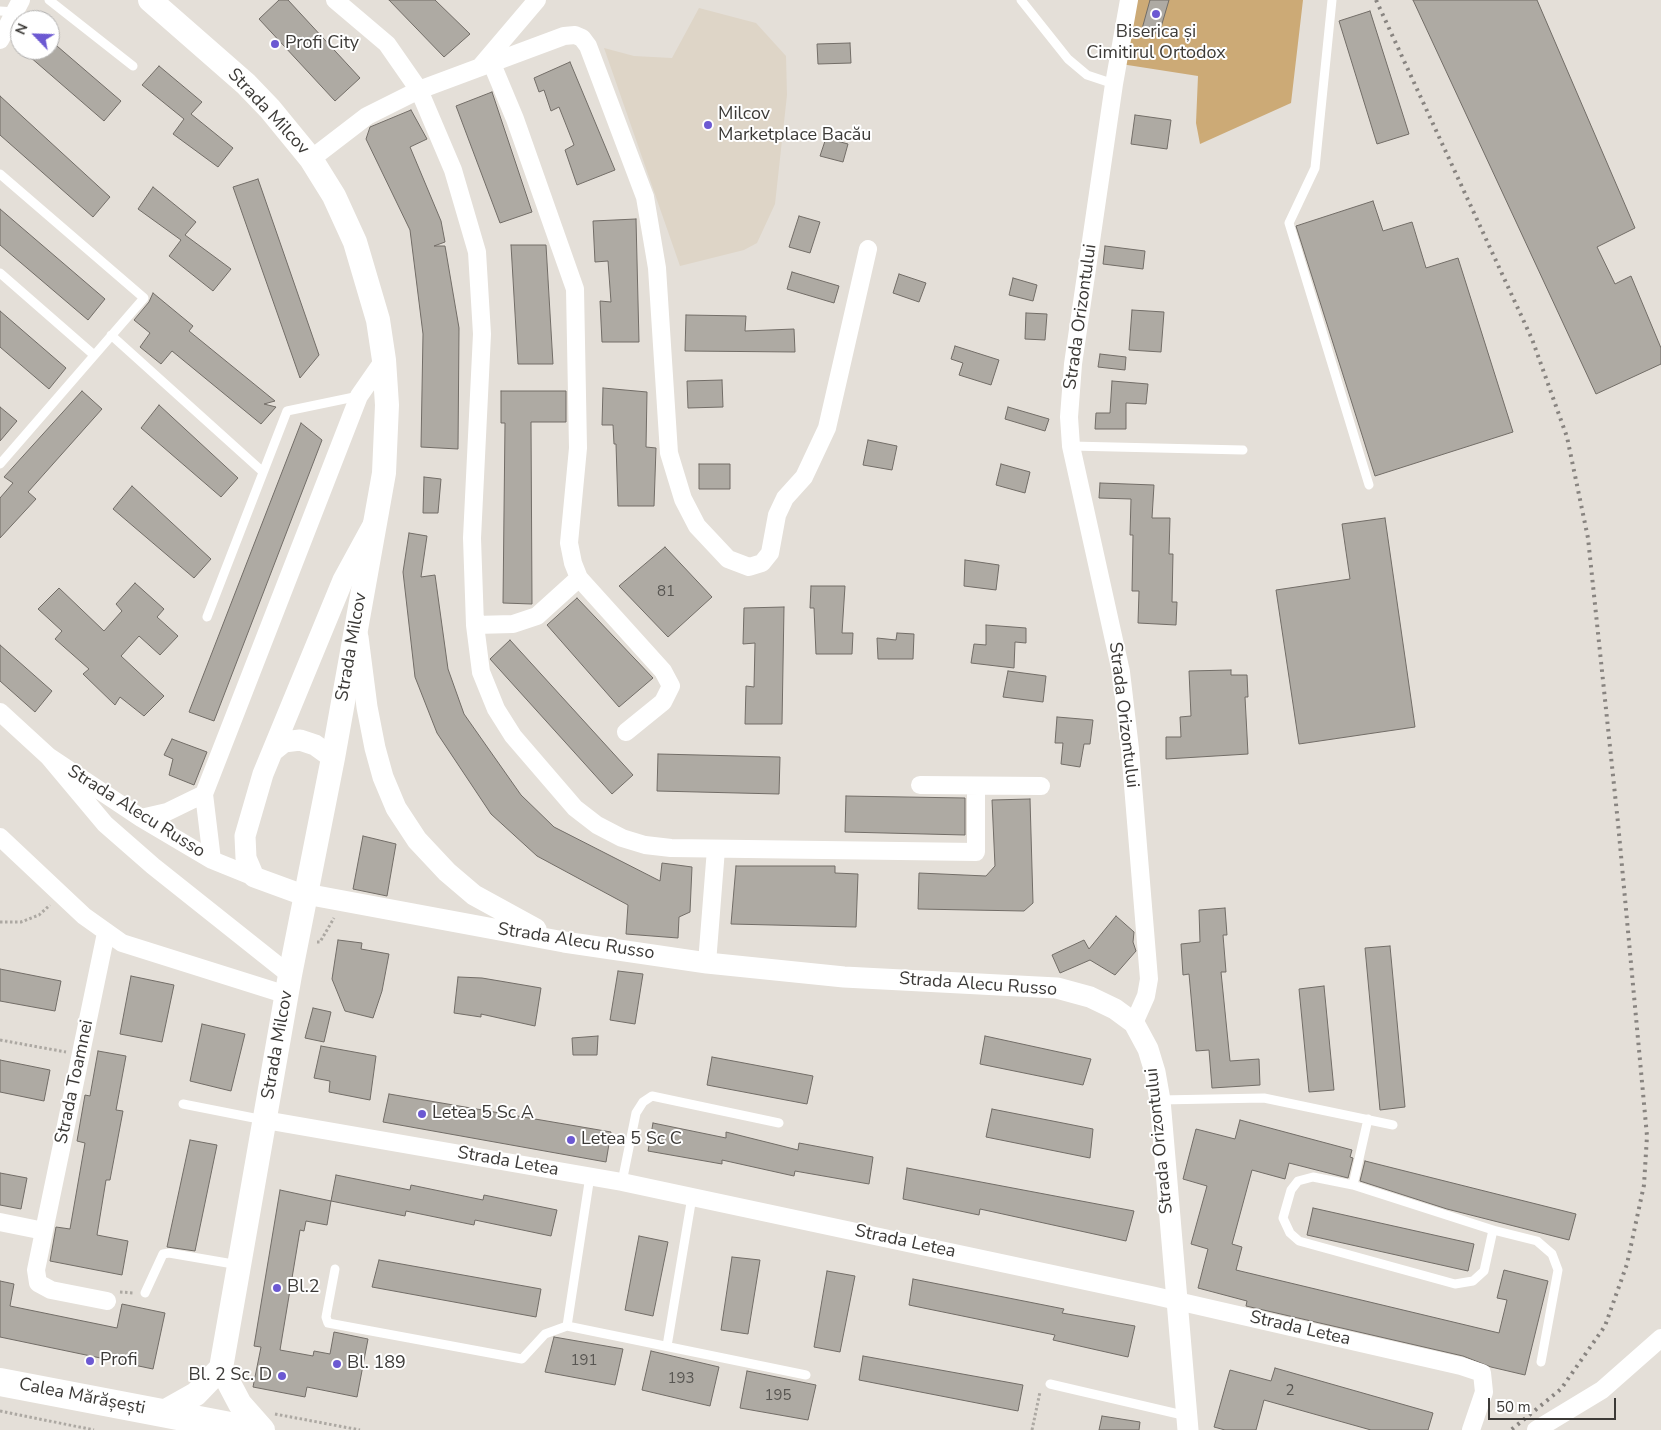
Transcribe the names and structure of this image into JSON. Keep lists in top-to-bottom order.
{
  "streets": {
    "main road": ["Strada Milcov", "Calea Mărășești"],
    "street": [
      "Strada Orizontului",
      "Strada Alecu Russo",
      "Strada Toamnei",
      "Strada Letea"
    ]
  },
  "crossings": [
    ["Strada Milcov", "Strada Alecu Russo"],
    ["Strada Milcov", "Strada Letea"],
    ["Strada Orizontului", "Strada Alecu Russo"],
    ["Strada Orizontului", "Strada Letea"]
  ],
  "places": [
    "Biserica și Cimitirul Ortodox",
    "Profi City",
    "Milcov Marketplace Bacău",
    "Letea 5 Sc A",
    "Letea 5 Sc C",
    "Bl.2",
    "Profi",
    "Bl. 189",
    "Bl. 2 Sc. D"
  ],
  "house_numbers": [
    "81",
    "191",
    "193",
    "2",
    "195"
  ],
  "scale_bar": "50 m",
  "north": "top left"
}
